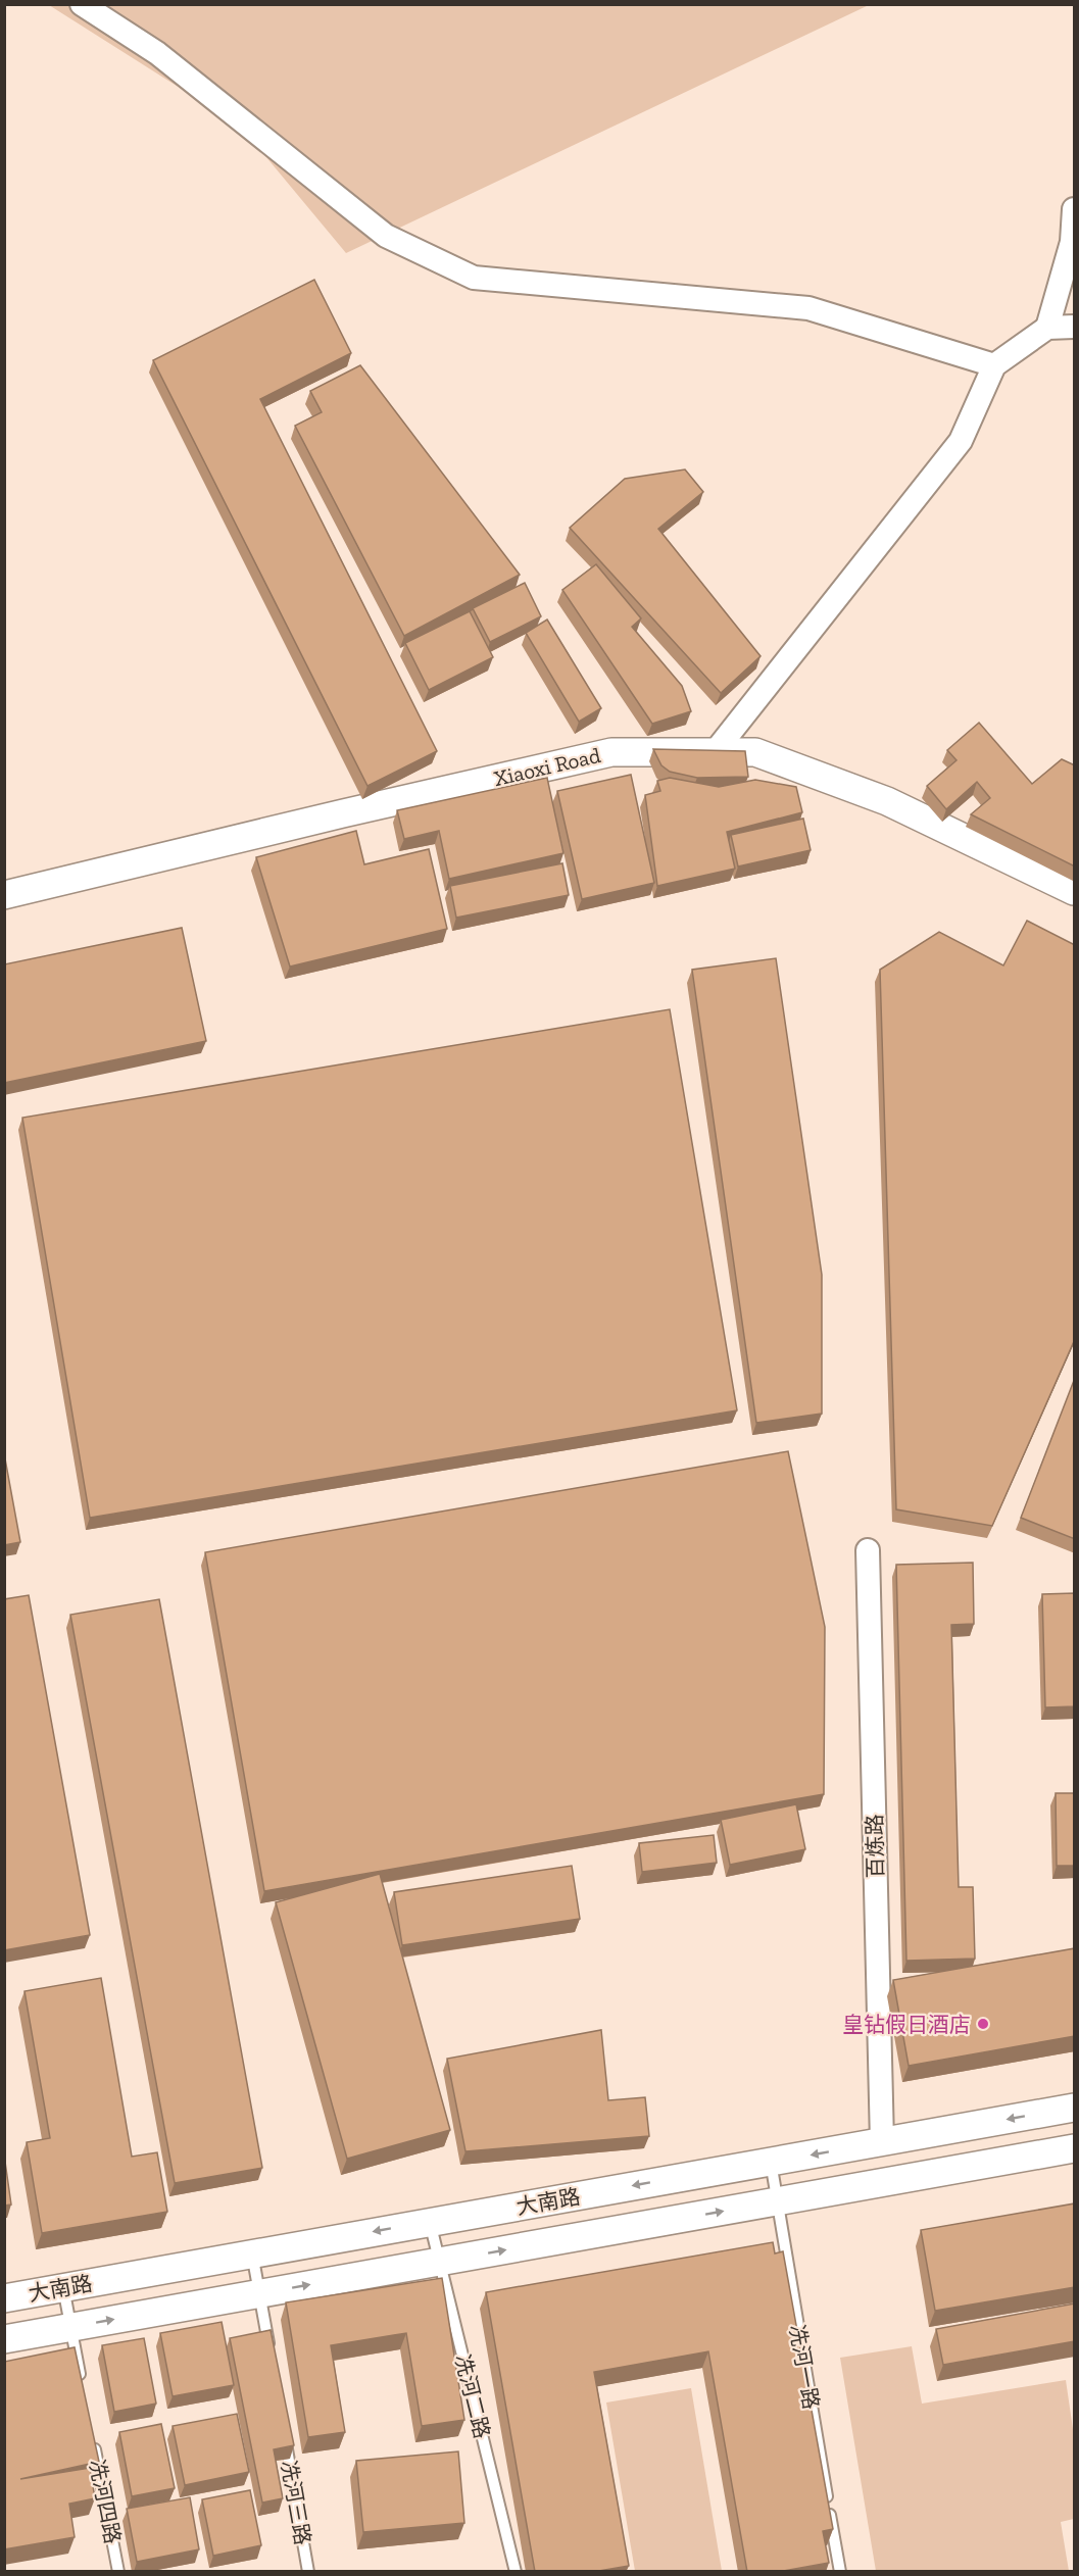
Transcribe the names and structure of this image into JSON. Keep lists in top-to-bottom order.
{
  "streets": {
    "street": ["Xiaoxi Road", "百炼路", "大南路"],
    "lane": [
      "冼河一路",
      "冼河二路",
      "冼河四路",
      "冼河三路"
    ]
  },
  "crossings": [
    ["百炼路", "大南路"],
    ["大南路", "冼河一路"],
    ["大南路", "冼河二路"]
  ],
  "places": ["皇钻假日酒店"]
}
